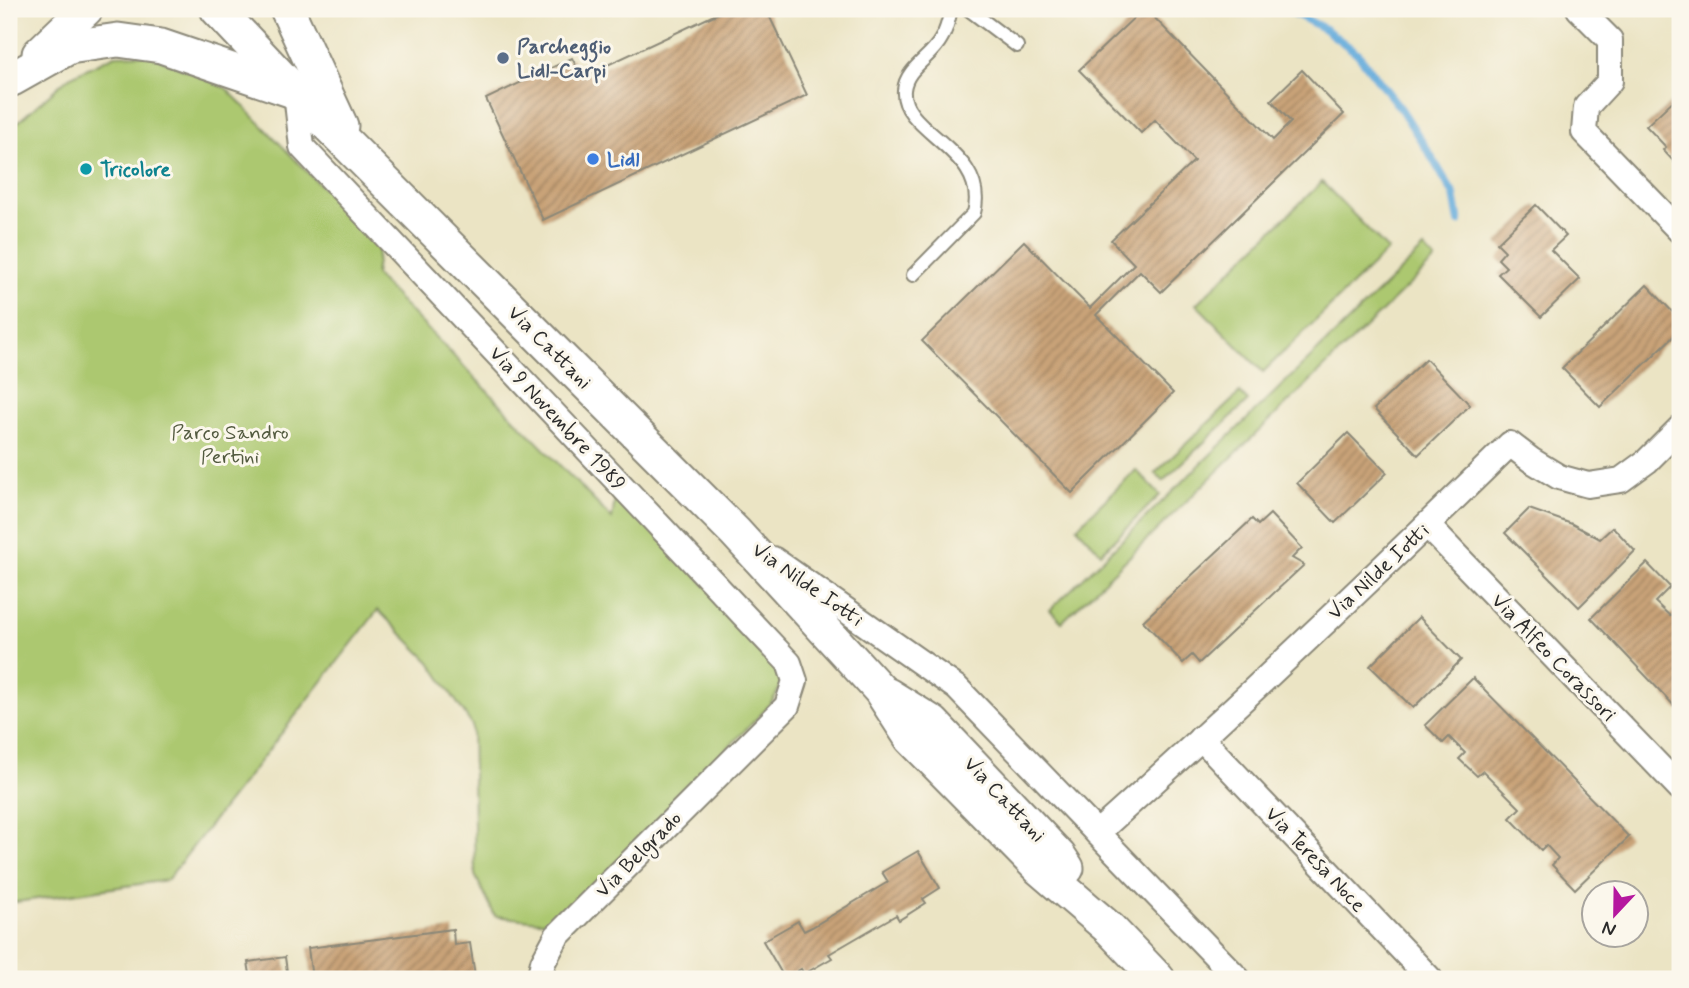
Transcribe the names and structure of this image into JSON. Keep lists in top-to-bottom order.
{
  "streets": {
    "main road": ["Via Cattani"],
    "street": [
      "Via 9 Novembre 1989",
      "Via Nilde Iotti",
      "Via Alfeo Corassori",
      "Via Belgrado",
      "Via Teresa Noce"
    ]
  },
  "crossings": [
    ["Via Cattani", "Via 9 Novembre 1989"],
    ["Via Cattani", "Via Nilde Iotti"],
    ["Via 9 Novembre 1989", "Via Belgrado"],
    ["Via Nilde Iotti", "Via Alfeo Corassori"],
    ["Via Nilde Iotti", "Via Teresa Noce"]
  ],
  "parks": ["Parco Sandro Pertini"],
  "places": ["Parcheggio Lidl-Carpi", "Lidl", "Tricolore"],
  "north": "bottom"
}
